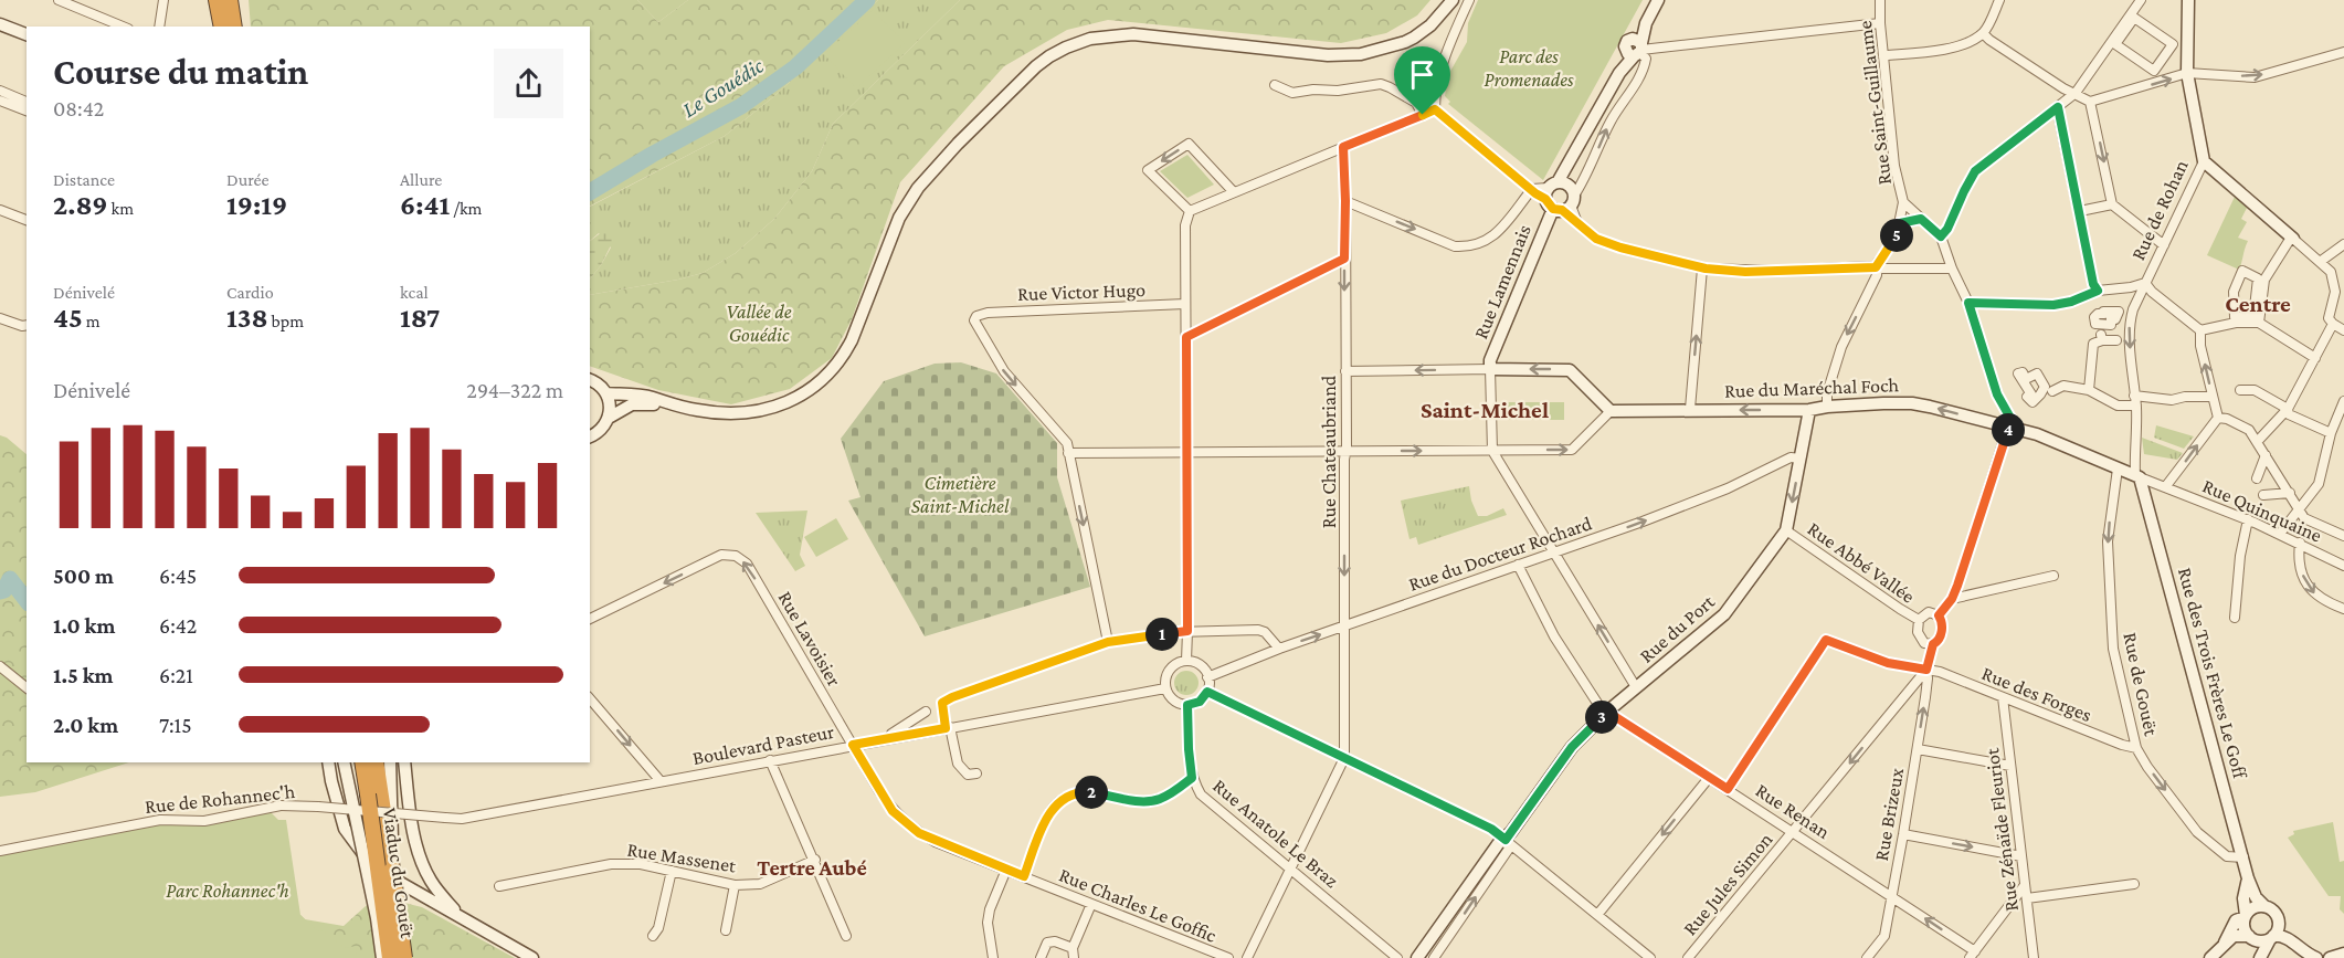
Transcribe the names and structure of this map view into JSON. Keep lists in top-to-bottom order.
{
  "streets": {
    "highway": ["Viaduc du Gouët"],
    "street": [
      "Rue Saint-Guillaume",
      "Rue de Rohan",
      "Rue Lamennais",
      "Rue Victor Hugo",
      "Rue du Maréchal Foch",
      "Rue Chateaubriand",
      "Rue Quinquaine",
      "Rue du Docteur Rochard",
      "Rue Abbé Vallée",
      "Rue du Port",
      "Rue Lavoisier",
      "Rue des Trois Frères Le Goff",
      "Rue de Gouët",
      "Rue des Forges",
      "Boulevard Pasteur",
      "Rue de Rohannec'h",
      "Rue Renan",
      "Rue Brizeux",
      "Rue Zénaïde Fleuriot",
      "Rue Anatole Le Braz",
      "Rue Massenet",
      "Rue Jules Simon",
      "Rue Charles Le Goffic"
    ]
  },
  "crossings": [
    ["Rue de Rohan", "Rue du Maréchal Foch"],
    ["Rue de Rohan", "Rue Quinquaine"],
    ["Rue de Rohan", "Rue des Trois Frères Le Goff"],
    ["Rue du Maréchal Foch", "Rue Quinquaine"],
    ["Rue du Maréchal Foch", "Rue du Port"],
    ["Rue du Maréchal Foch", "Rue des Trois Frères Le Goff"],
    ["Rue du Maréchal Foch", "Rue de Gouët"],
    ["Rue Chateaubriand", "Rue du Docteur Rochard"],
    ["Rue Quinquaine", "Rue des Trois Frères Le Goff"],
    ["Rue du Docteur Rochard", "Rue du Port"],
    ["Rue du Docteur Rochard", "Boulevard Pasteur"],
    ["Rue du Docteur Rochard", "Rue Anatole Le Braz"],
    ["Rue Abbé Vallée", "Rue du Port"],
    ["Rue du Port", "Rue Renan"],
    ["Rue Lavoisier", "Boulevard Pasteur"],
    ["Rue Lavoisier", "Rue Charles Le Goffic"],
    ["Rue des Trois Frères Le Goff", "Rue de Gouët"],
    ["Rue de Gouët", "Rue des Forges"],
    ["Rue des Forges", "Rue Renan"],
    ["Rue des Forges", "Rue Brizeux"],
    ["Rue des Forges", "Rue Zénaïde Fleuriot"],
    ["Rue des Forges", "Rue Jules Simon"],
    ["Boulevard Pasteur", "Rue de Rohannec'h"],
    ["Boulevard Pasteur", "Rue Anatole Le Braz"],
    ["Boulevard Pasteur", "Rue Charles Le Goffic"],
    ["Rue Renan", "Rue Brizeux"],
    ["Rue Renan", "Rue Jules Simon"],
    ["Rue Brizeux", "Rue Jules Simon"]
  ],
  "one_way": [
    "Rue du Maréchal Foch",
    "Rue Chateaubriand",
    "Rue du Docteur Rochard",
    "Rue de Gouët",
    "Rue Jules Simon"
  ],
  "districts": ["Centre", "Saint-Michel", "Tertre Aubé"],
  "water": ["Le Gouédic"],
  "parks": [
    "Parc des Promenades",
    "Vallée de Gouédic",
    "Cimetière Saint-Michel",
    "Parc Rohannec'h"
  ],
  "page": {
    "heading": ["Course du matin", "08:42"],
    "stats": [
      ["Distance", "2.89 km"],
      ["Durée", "19:19"],
      ["Allure", "6:41 /km"],
      ["Dénivelé", "45 m"],
      ["Cardio", "138 bpm"],
      ["kcal", "187"]
    ],
    "pins": [
      "5",
      "4",
      "1",
      "3",
      "2"
    ],
    "chart": ["Dénivelé", "294–322 m"],
    "list": [
      {
        "name": "500 m",
        "note": "6:45"
      },
      {
        "name": "1.0 km",
        "note": "6:42"
      },
      {
        "name": "1.5 km",
        "note": "6:21"
      },
      {
        "name": "2.0 km",
        "note": "7:15"
      }
    ]
  }
}
